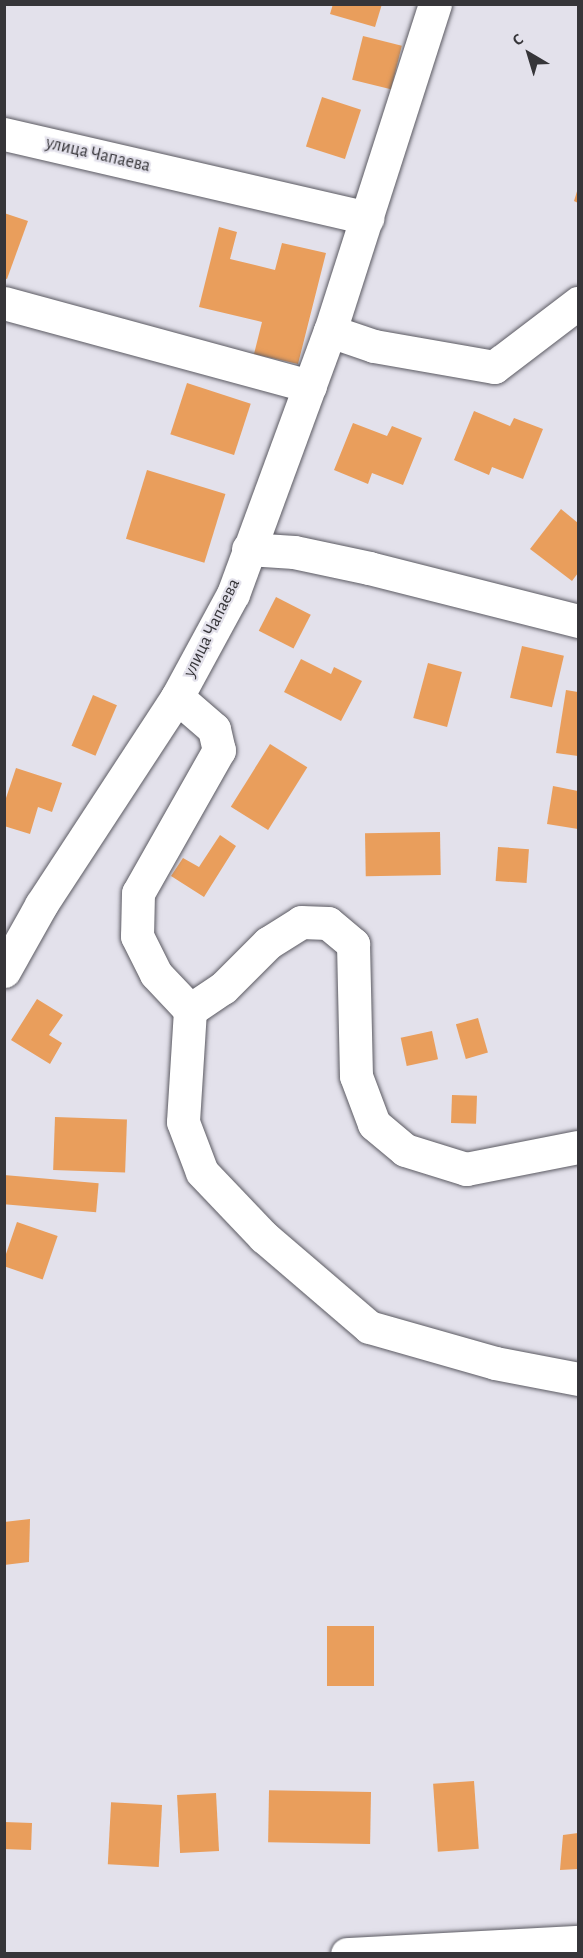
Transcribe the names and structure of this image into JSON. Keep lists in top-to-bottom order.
{
  "streets": {
    "street": ["улица Чапаева"]
  },
  "north": "top left"
}
